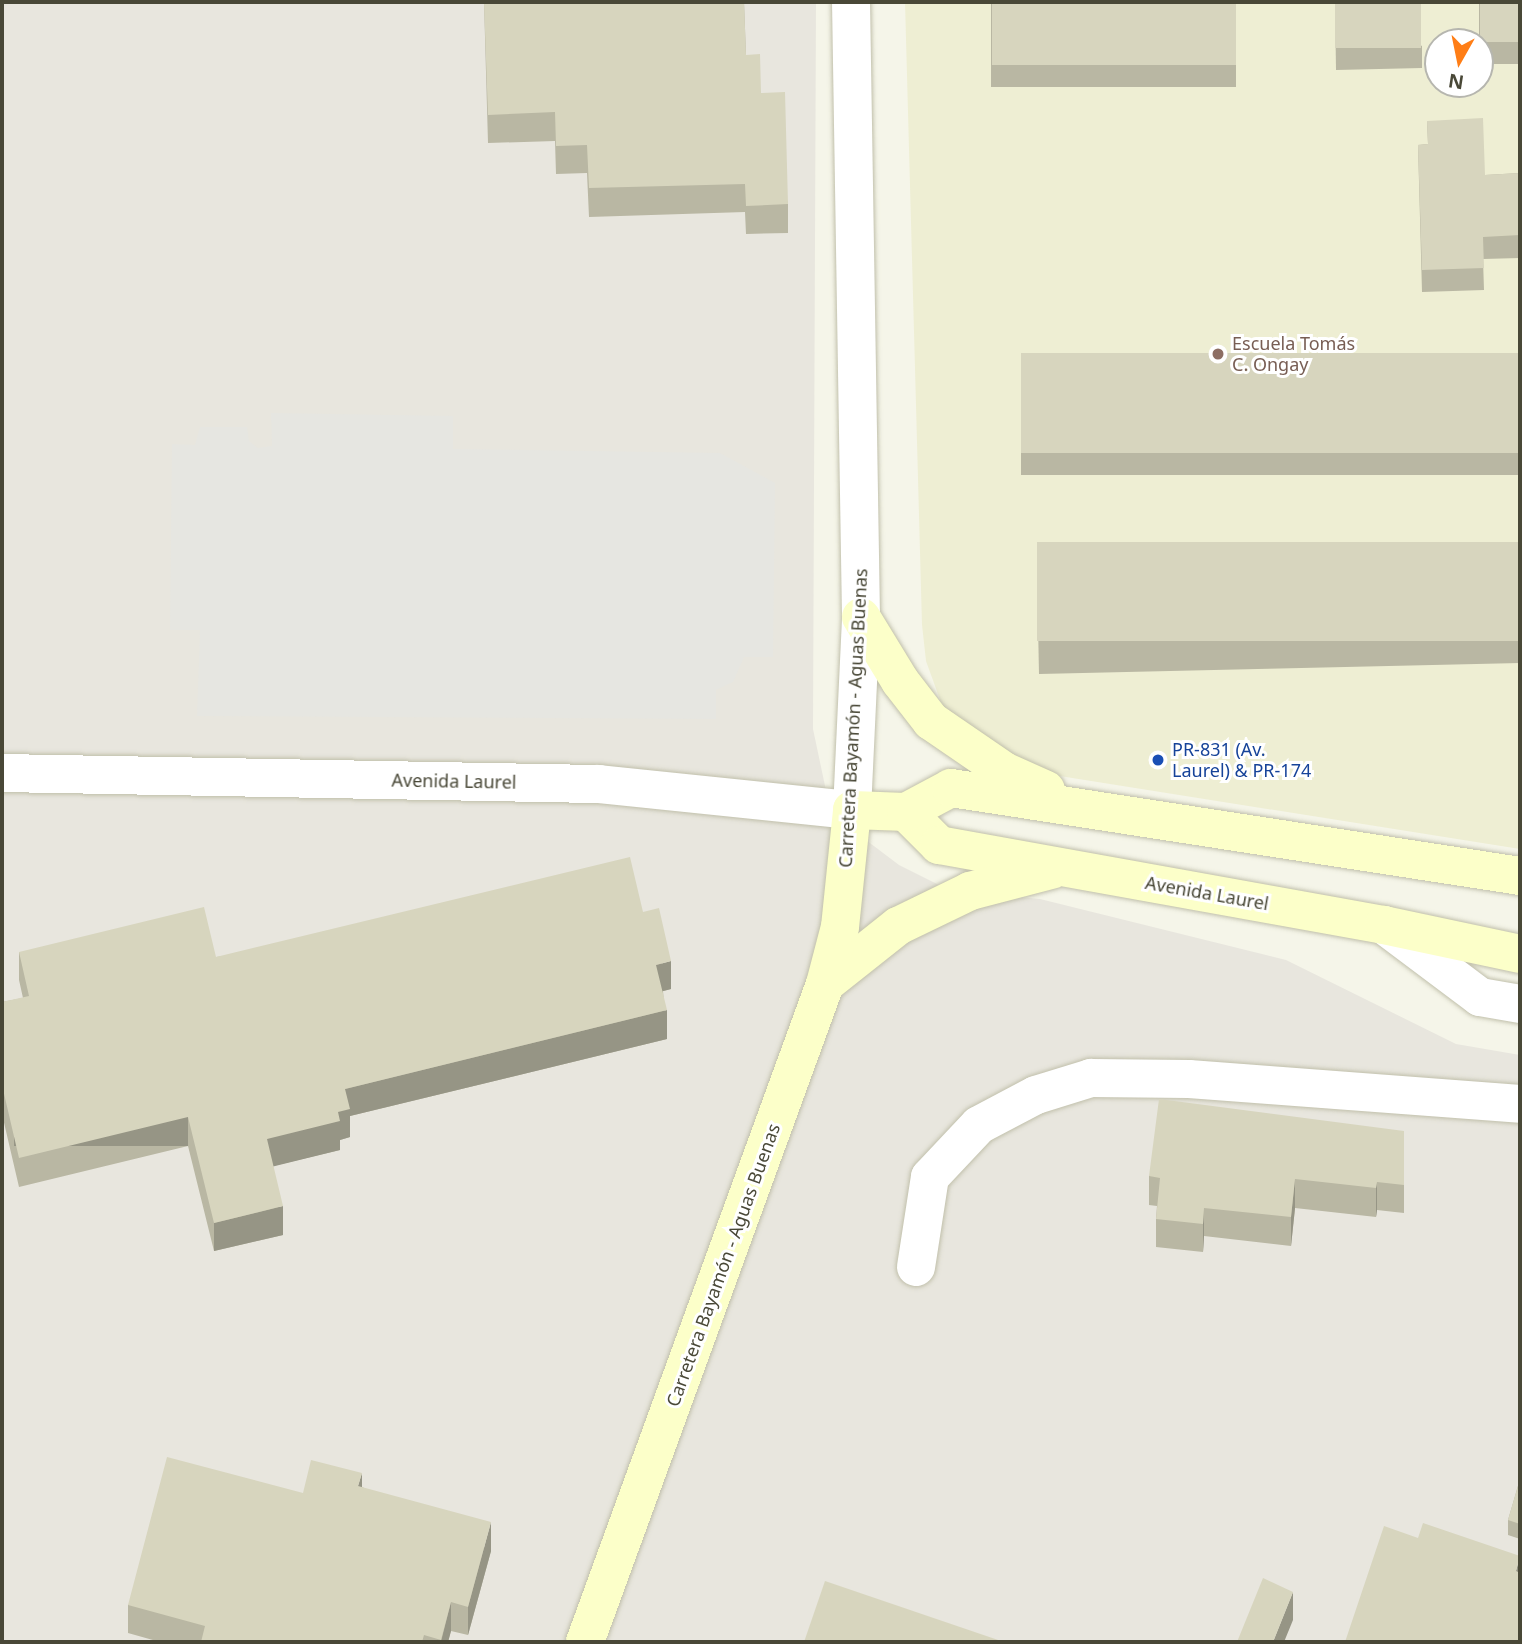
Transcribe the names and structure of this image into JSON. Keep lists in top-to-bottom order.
{
  "streets": {
    "main road": ["Carretera Bayamón - Aguas Buenas", "Avenida Laurel"]
  },
  "crossings": [
    ["Carretera Bayamón - Aguas Buenas", "Avenida Laurel"]
  ],
  "places": ["Escuela Tomás C. Ongay", "PR-831 (Av. Laurel) & PR-174"],
  "north": "bottom"
}
